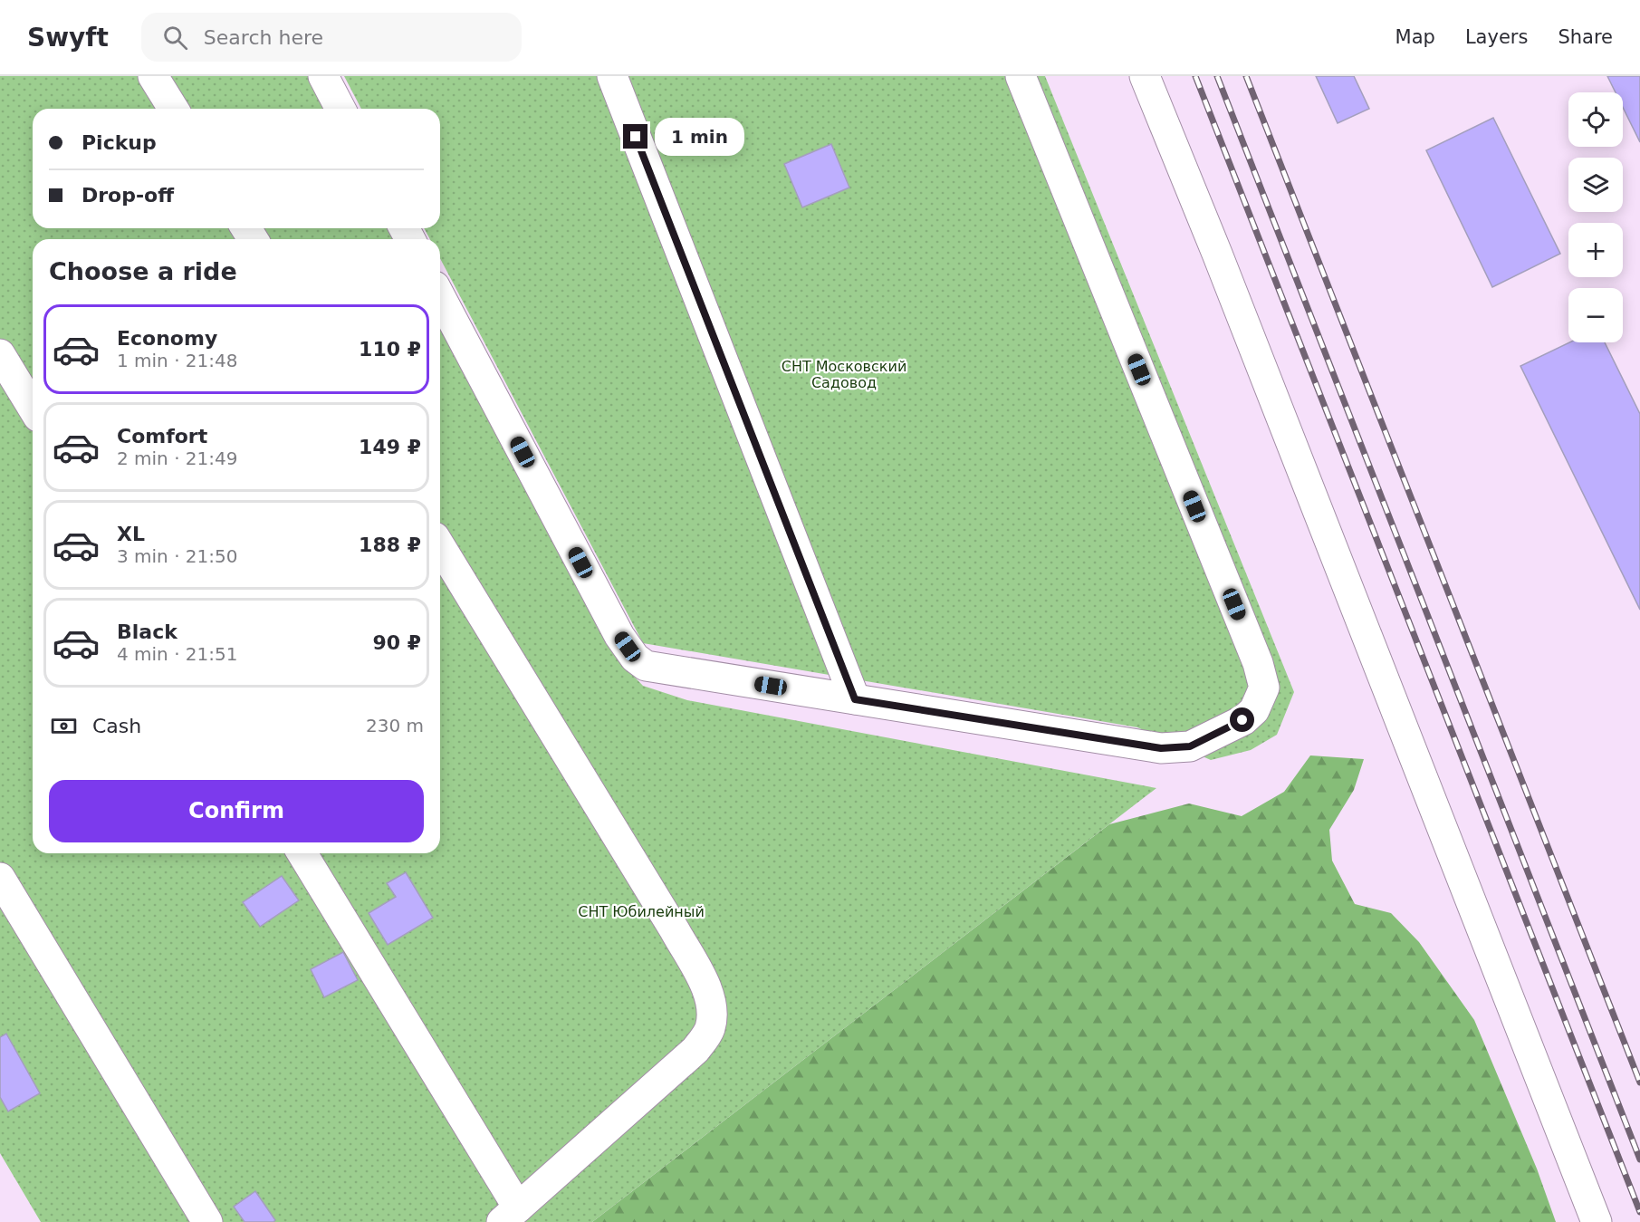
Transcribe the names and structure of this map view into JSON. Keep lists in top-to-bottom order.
{
  "parks": ["СНТ Московский Садовод", "СНТ Юбилейный"],
  "page": {
    "header": "Swyft",
    "search": "Search here",
    "nav": ["Map", "Layers", "Share"],
    "map_buttons": ["+", "−"],
    "banner": ["Pickup", "Drop-off"],
    "bubble": "1 min",
    "heading": "Choose a ride",
    "list": [
      {
        "name": "Economy",
        "note": "1 min · 21:48",
        "value": "110 ₽"
      },
      {
        "name": "Comfort",
        "note": "2 min · 21:49",
        "value": "149 ₽"
      },
      {
        "name": "XL",
        "note": "3 min · 21:50",
        "value": "188 ₽"
      },
      {
        "name": "Black",
        "note": "4 min · 21:51",
        "value": "90 ₽"
      }
    ],
    "pay": ["Cash", "230 m"],
    "buttons": "Confirm"
  }
}
